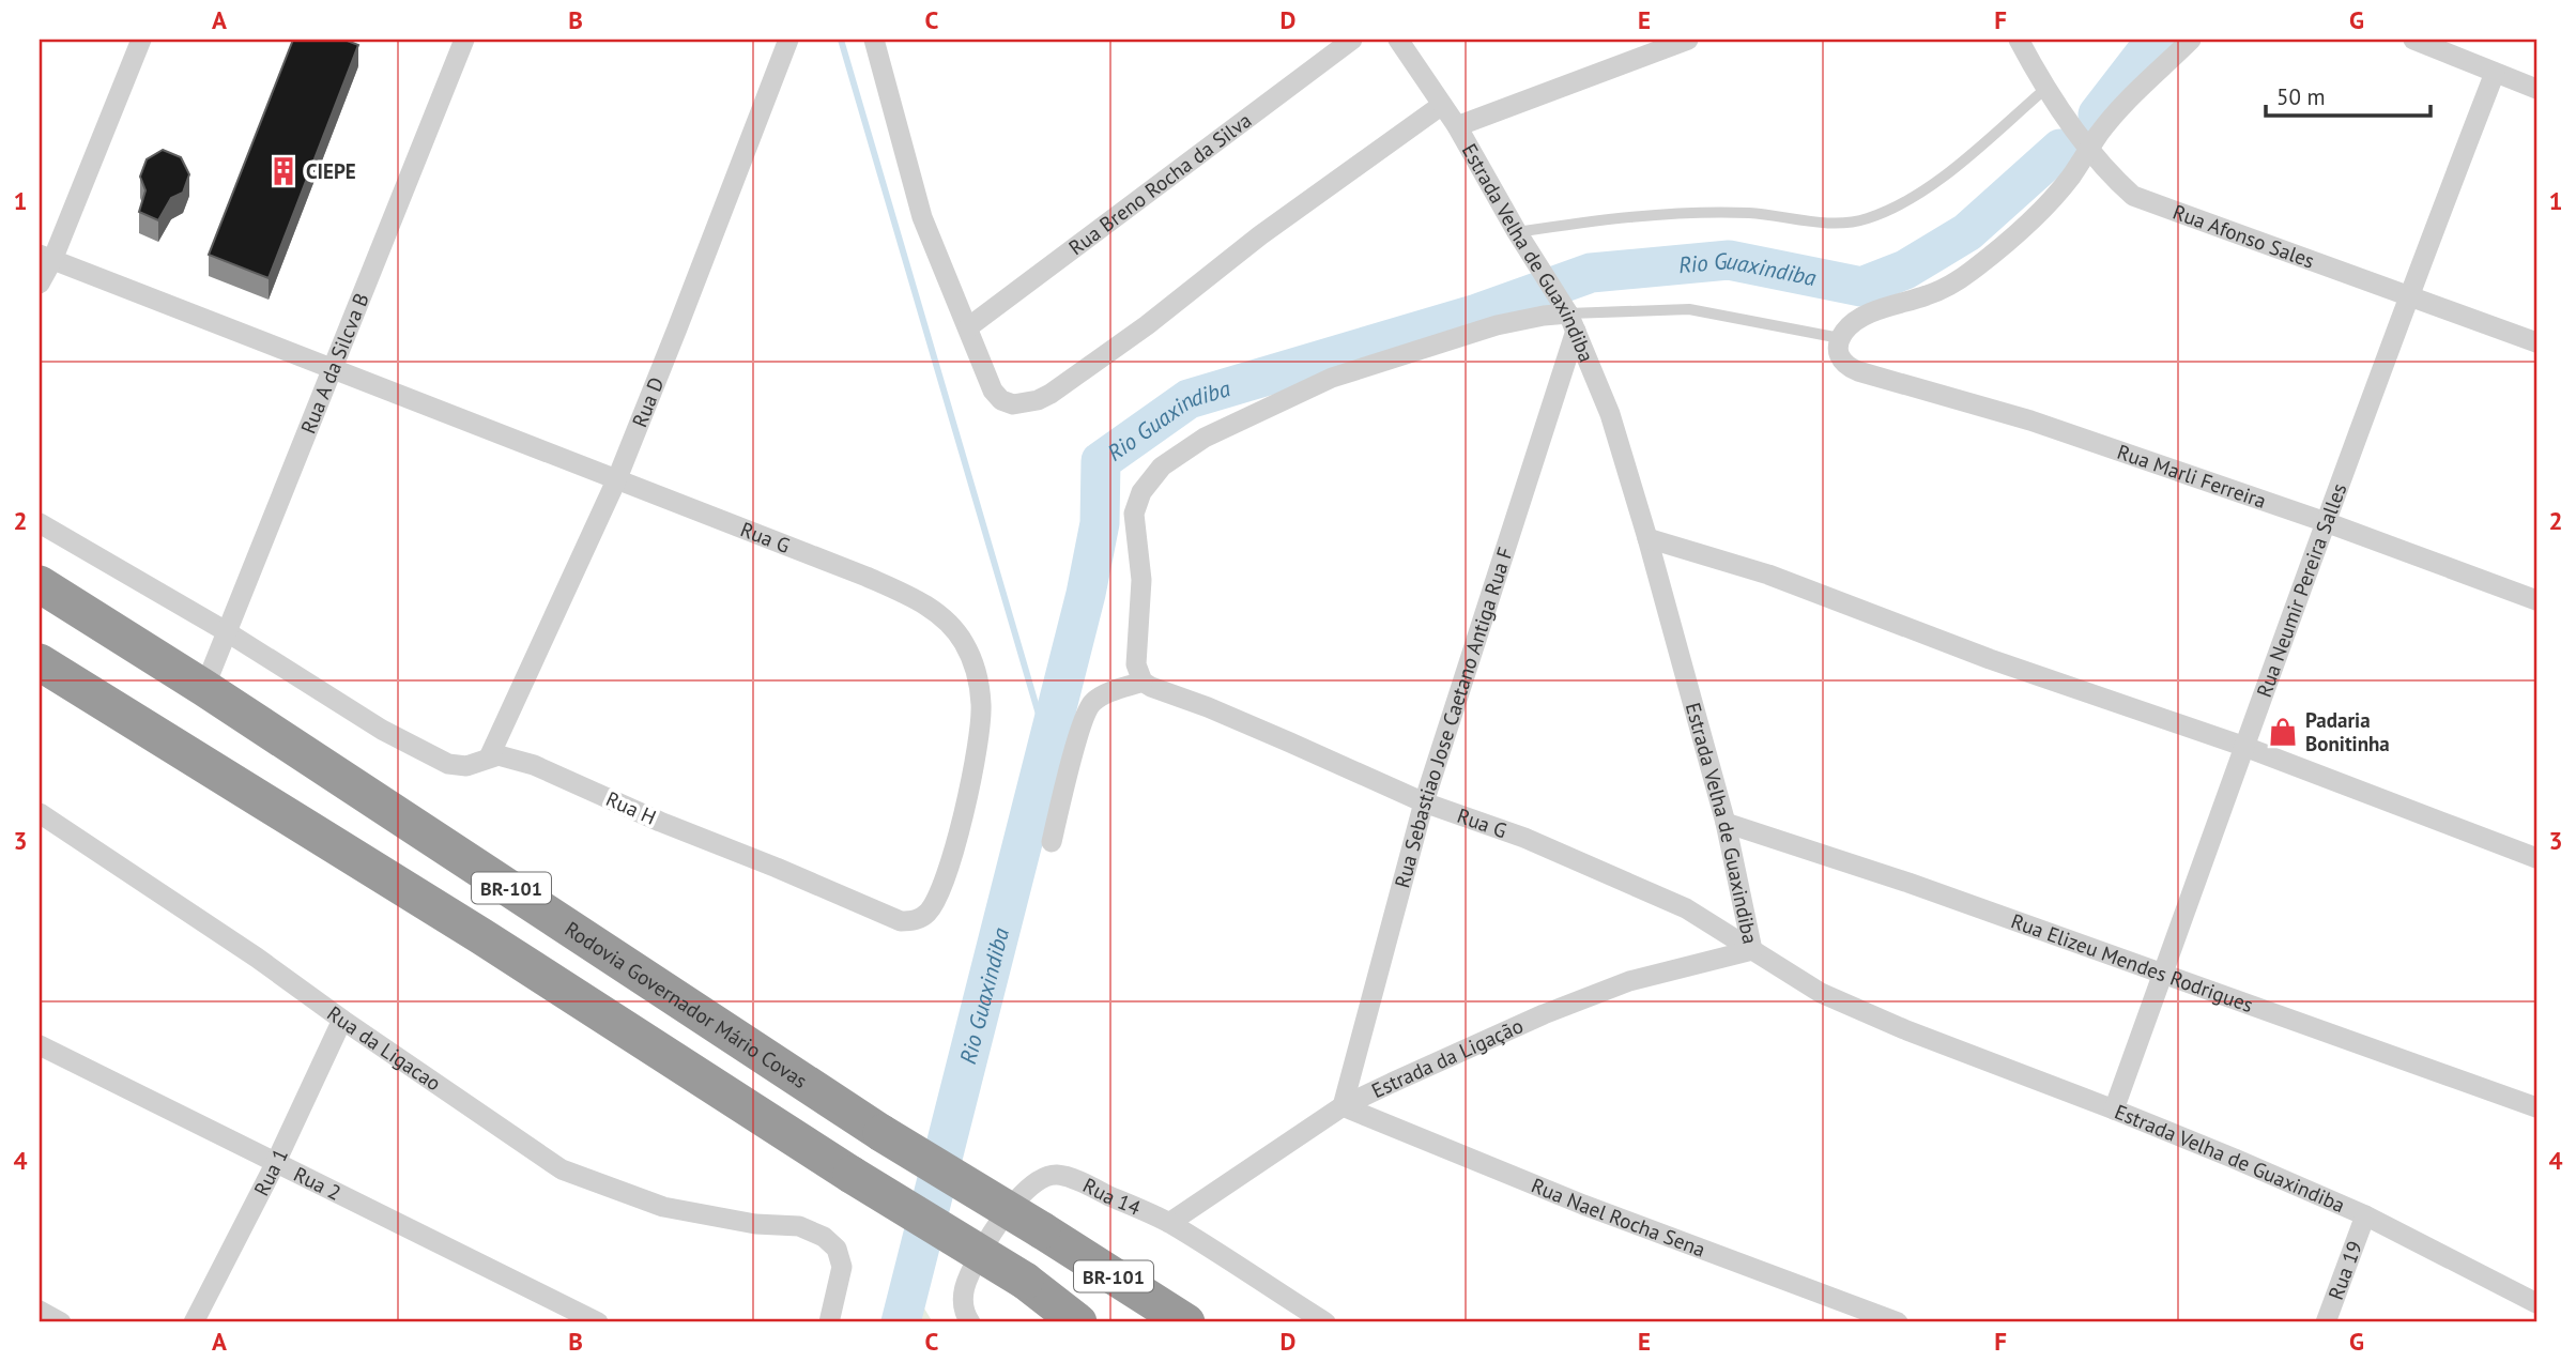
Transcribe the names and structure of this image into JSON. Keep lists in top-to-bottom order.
{
  "streets": {
    "highway": ["BR-101", "Rodovia Governador Mário Covas"],
    "street": [
      "Rua Breno Rocha da Silva",
      "Rua Afonso Sales",
      "Estrada Velha de Guaxindiba",
      "Rua A da Silcva B",
      "Rua D",
      "Rua Marli Ferreira",
      "Rua G",
      "Rua Neumir Pereira Salles",
      "Rua Sebastiao Jose Caetano Antiga Rua F",
      "Rua H",
      "Rua Elizeu Mendes Rodrigues",
      "Rua da Ligacao",
      "Estrada da Ligação",
      "Rua 1",
      "Rua 2",
      "Rua 14",
      "Rua Nael Rocha Sena",
      "Rua 19"
    ]
  },
  "crossings": [
    ["Rua Afonso Sales", "Rua Neumir Pereira Salles"],
    ["Estrada Velha de Guaxindiba", "Rua G"],
    ["Estrada Velha de Guaxindiba", "Rua Neumir Pereira Salles"],
    ["Estrada Velha de Guaxindiba", "Rua Sebastiao Jose Caetano Antiga Rua F"],
    ["Estrada Velha de Guaxindiba", "Rua Elizeu Mendes Rodrigues"],
    ["Estrada Velha de Guaxindiba", "Estrada da Ligação"],
    ["Estrada Velha de Guaxindiba", "Rua 19"],
    ["Rua A da Silcva B", "Rua G"],
    ["Rua A da Silcva B", "Rua H"],
    ["Rua A da Silcva B", "Rodovia Governador Mário Covas"],
    ["Rua D", "Rua G"],
    ["Rua D", "Rua H"],
    ["Rua Marli Ferreira", "Rua Neumir Pereira Salles"],
    ["Rua G", "Rua Sebastiao Jose Caetano Antiga Rua F"],
    ["Rua G", "Rua H"],
    ["Rua G", "Estrada da Ligação"],
    ["Rua Neumir Pereira Salles", "Rua Elizeu Mendes Rodrigues"],
    ["Rua Sebastiao Jose Caetano Antiga Rua F", "Estrada da Ligação"],
    ["Rua Sebastiao Jose Caetano Antiga Rua F", "Rua Nael Rocha Sena"],
    ["Rua da Ligacao", "Rua 1"],
    ["Estrada da Ligação", "Rua 14"],
    ["Estrada da Ligação", "Rua Nael Rocha Sena"],
    ["Rua 1", "Rua 2"]
  ],
  "water": ["Rio Guaxindiba"],
  "places": {
    "building": ["CIEPE"],
    "shop": ["Padaria Bonitinha"]
  },
  "scale_bar": "50 m",
  "grid": {
    "columns": [
      "A",
      "B",
      "C",
      "D",
      "E",
      "F",
      "G"
    ],
    "rows": [
      "1",
      "2",
      "3",
      "4"
    ]
  }
}
